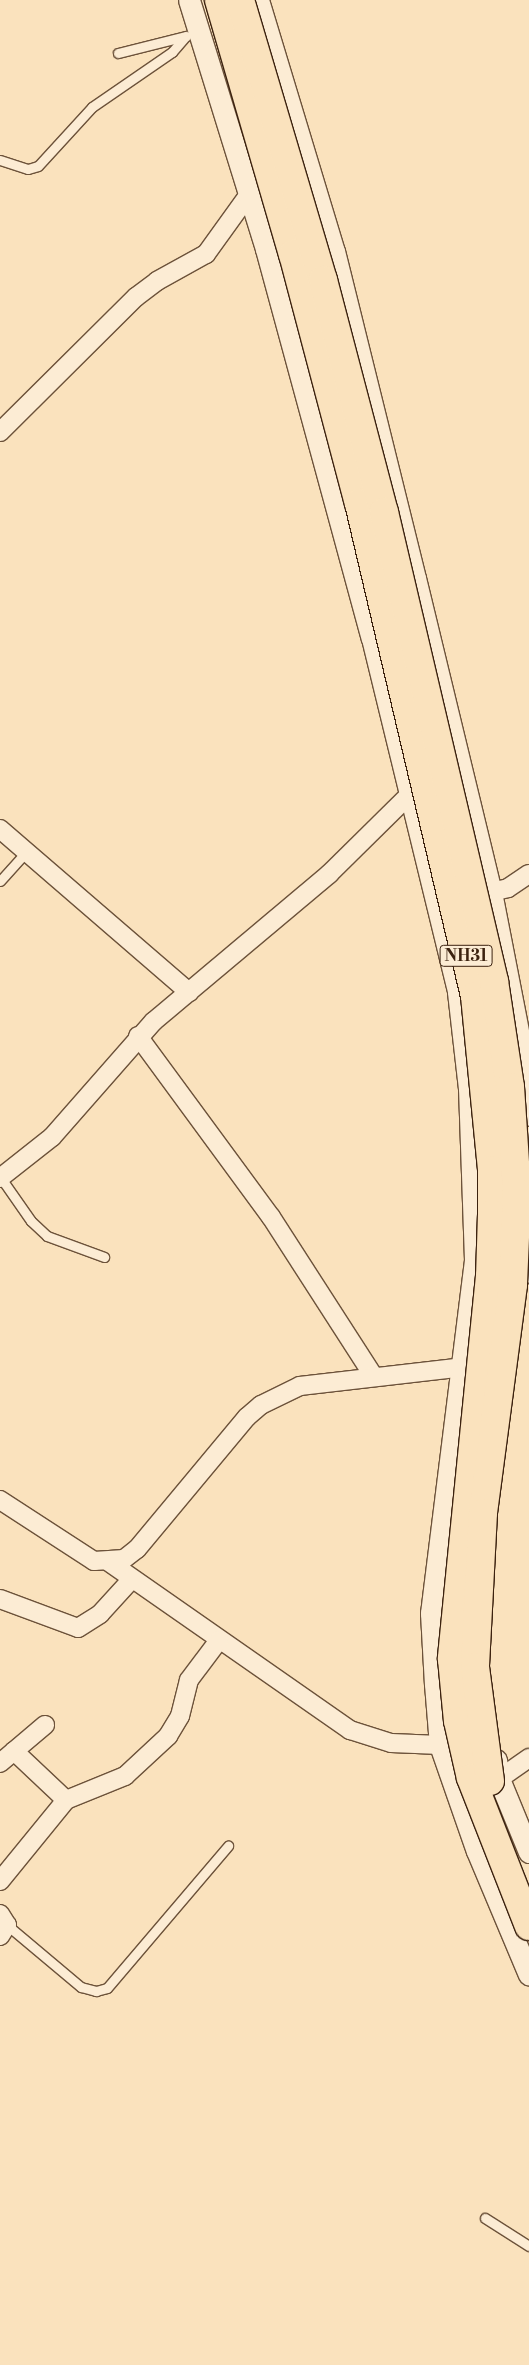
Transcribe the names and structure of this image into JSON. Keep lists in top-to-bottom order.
{
  "streets": {
    "highway": ["NH31"]
  }
}
